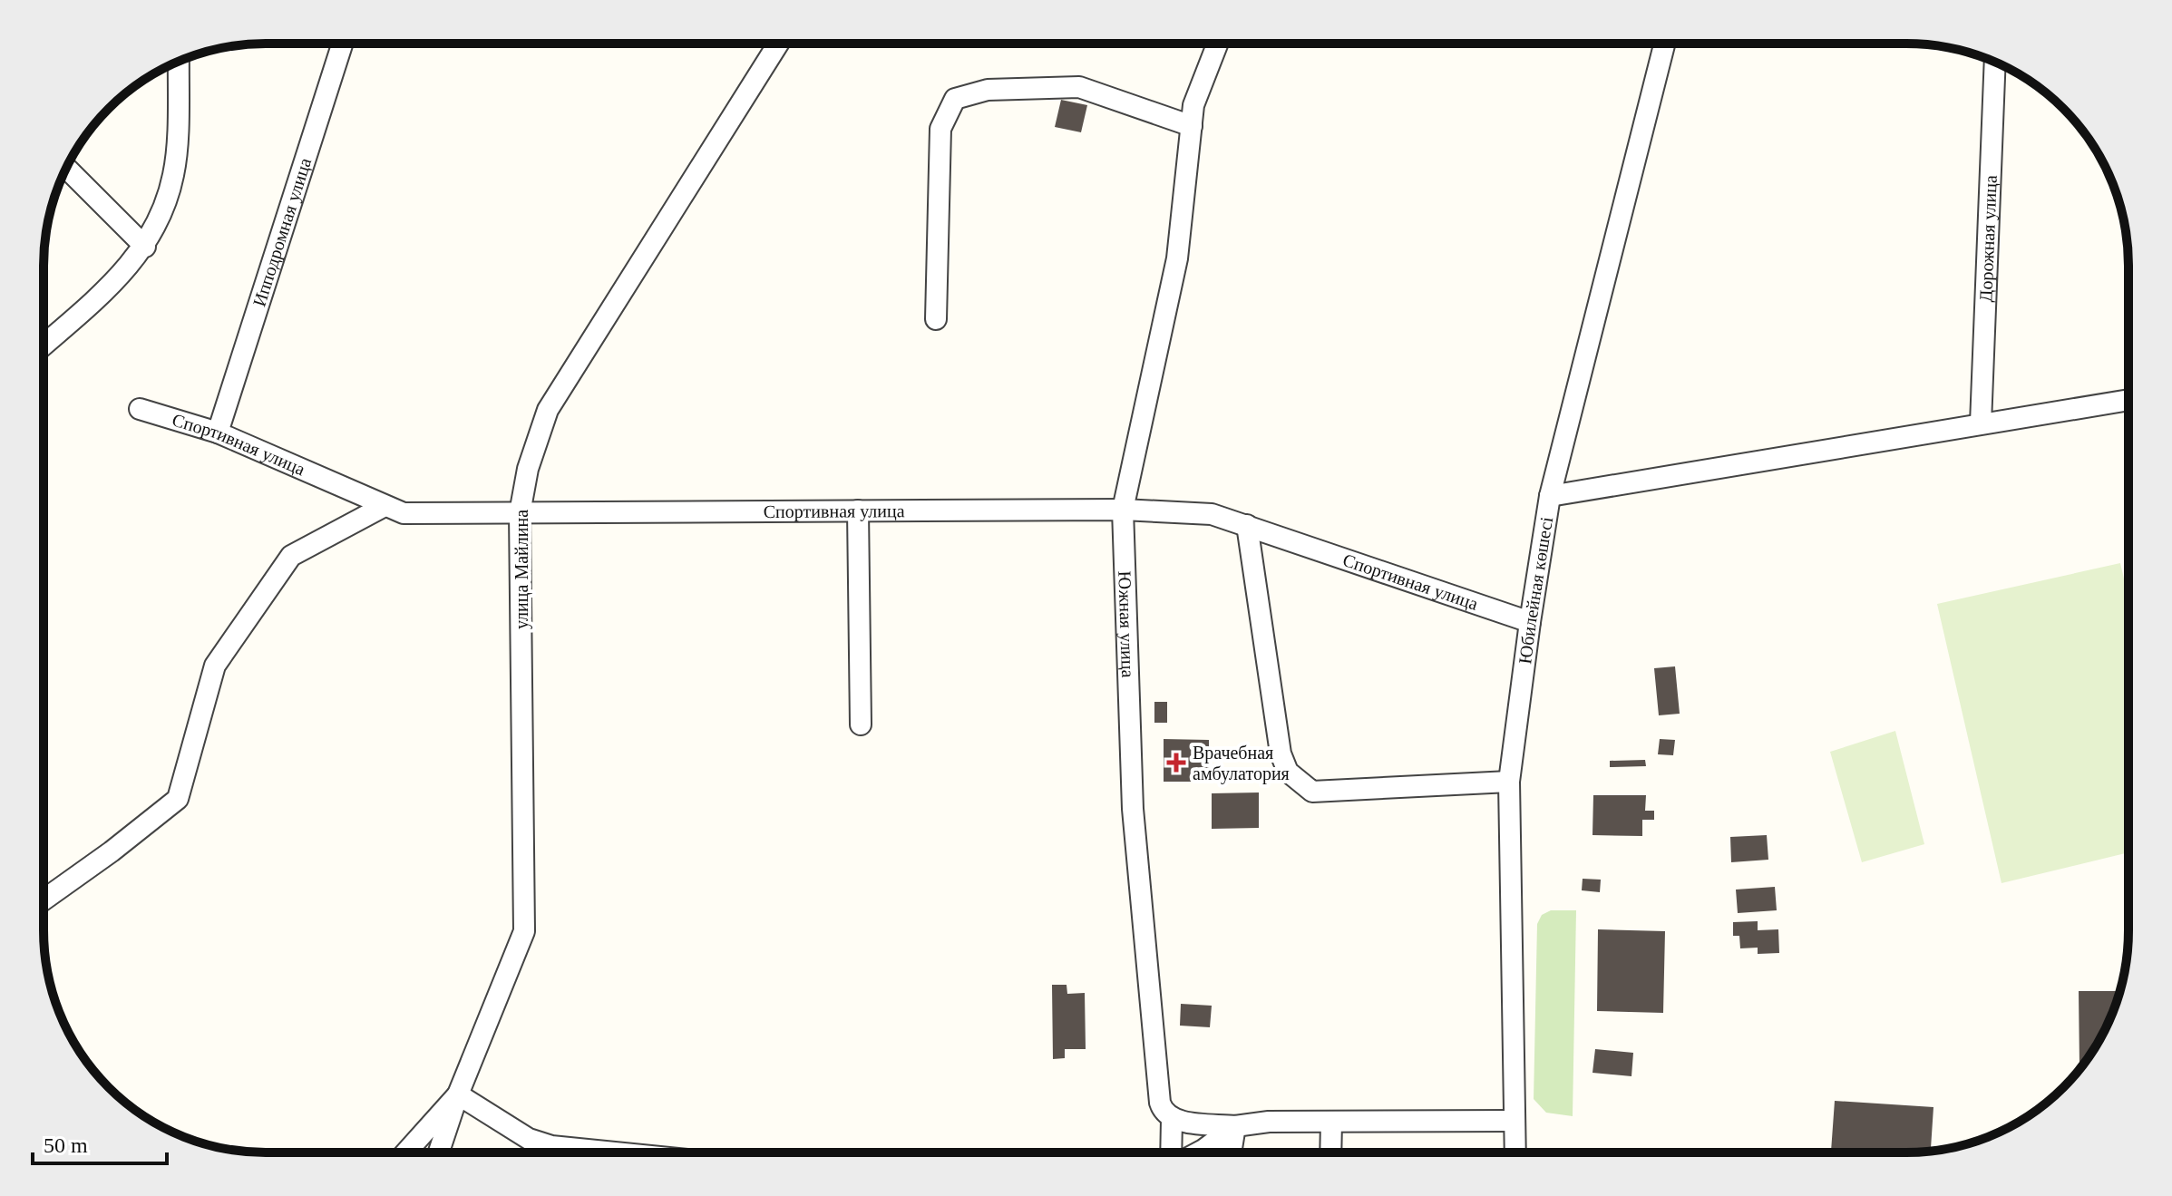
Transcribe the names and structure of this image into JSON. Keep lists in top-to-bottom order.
{
  "streets": {
    "street": [
      "Ипподромная улица",
      "Дорожная улица",
      "Спортивная улица",
      "улица Майлина",
      "Юбилейная көшесі",
      "Южная улица"
    ]
  },
  "crossings": [
    ["Ипподромная улица", "Спортивная улица"],
    ["Спортивная улица", "улица Майлина"],
    ["Спортивная улица", "Юбилейная көшесі"],
    ["Спортивная улица", "Южная улица"]
  ],
  "places": {
    "health": ["Врачебная амбулатория"]
  },
  "scale_bar": "50 m"
}
